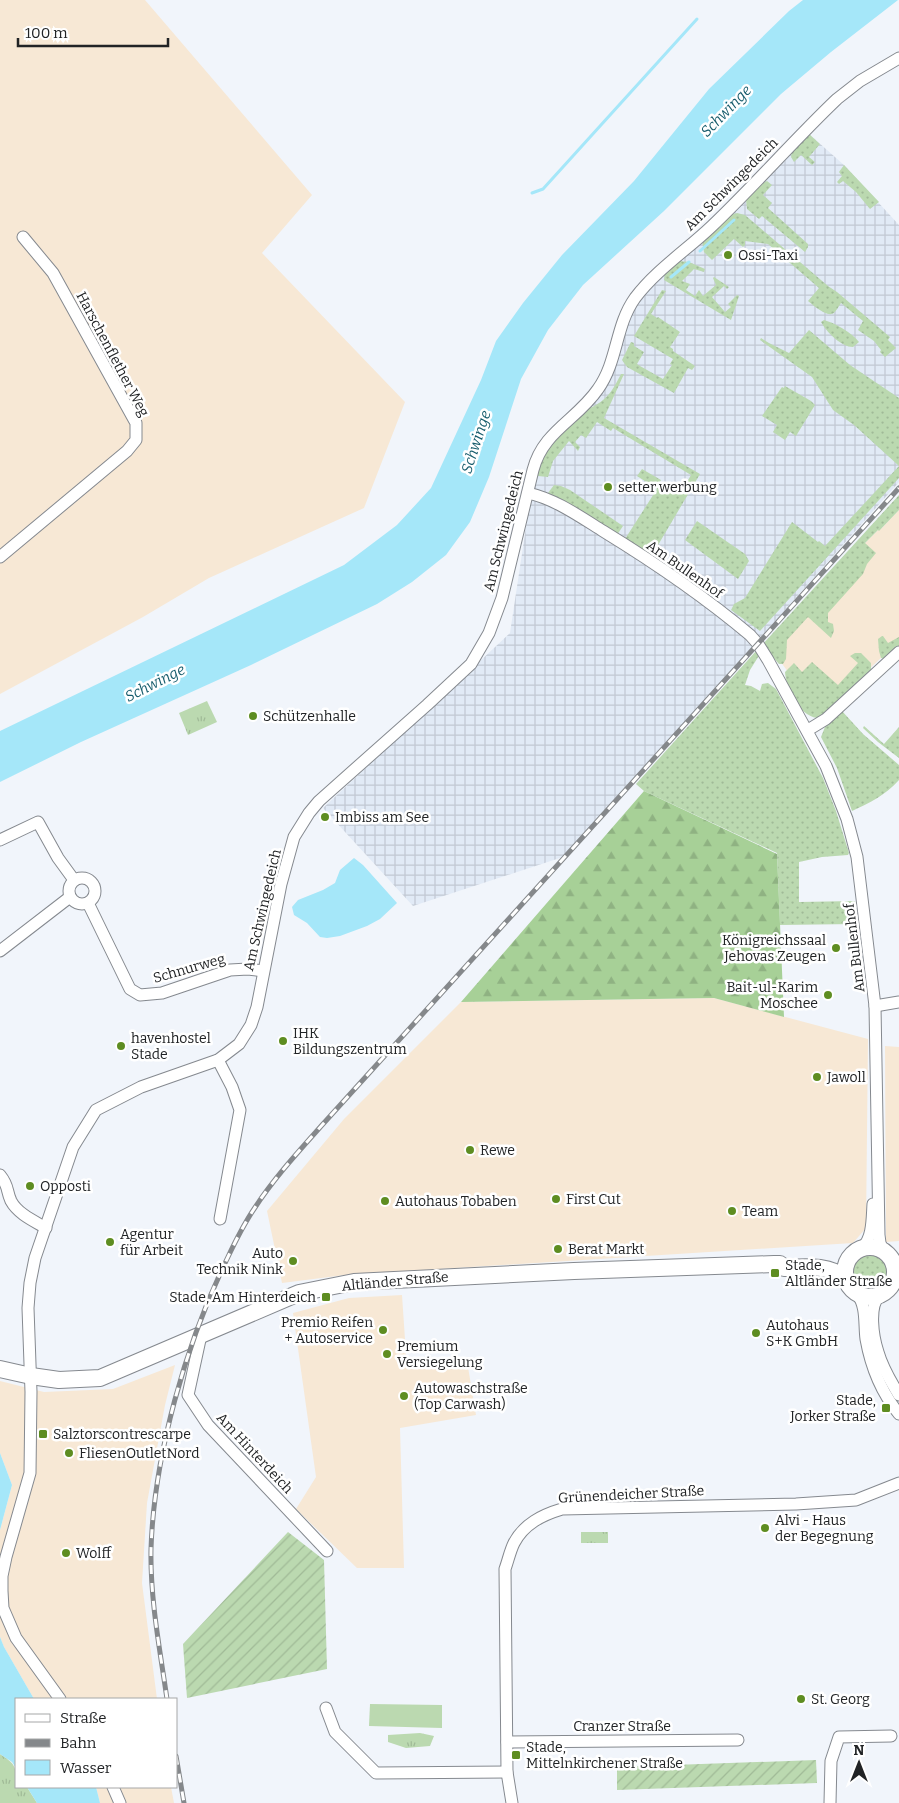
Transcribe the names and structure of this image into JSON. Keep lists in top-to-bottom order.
{
  "streets": {
    "main road": ["Altländer Straße"],
    "street": [
      "Am Schwingedeich",
      "Harschenflether Weg",
      "Am Bullenhof",
      "Schnurweg",
      "Am Hinterdeich",
      "Grünendeicher Straße",
      "Cranzer Straße"
    ]
  },
  "crossings": [
    ["Am Schwingedeich", "Am Bullenhof"],
    ["Am Schwingedeich", "Schnurweg"],
    ["Am Schwingedeich", "Altländer Straße"],
    ["Am Bullenhof", "Altländer Straße"],
    ["Altländer Straße", "Am Hinterdeich"],
    ["Grünendeicher Straße", "Cranzer Straße"]
  ],
  "water": ["Schwinge"],
  "places": {
    "other": [
      "Ossi-Taxi",
      "setter werbung",
      "Schützenhalle",
      "Imbiss am See",
      "Königreichssaal Jehovas Zeugen",
      "Bait-ul-Karim Moschee",
      "IHK Bildungszentrum",
      "havenhostel Stade",
      "Jawoll",
      "Rewe",
      "Opposti",
      "First Cut",
      "Autohaus Tobaben",
      "Team",
      "Agentur für Arbeit",
      "Berat Markt",
      "Auto Technik Nink",
      "Premio Reifen + Autoservice",
      "Autohaus S+K GmbH",
      "Premium Versiegelung",
      "Autowaschstraße (Top Carwash)",
      "FliesenOutletNord",
      "Alvi - Haus der Begegnung",
      "Wolff",
      "St. Georg"
    ],
    "transit": [
      "Stade, Altländer Straße",
      "Stade, Am Hinterdeich",
      "Stade, Jorker Straße",
      "Salztorscontrescarpe",
      "Stade, Mittelnkirchener Straße"
    ]
  },
  "legend": ["Straße", "Bahn", "Wasser"],
  "scale_bar": "100 m",
  "north": "top"
}
